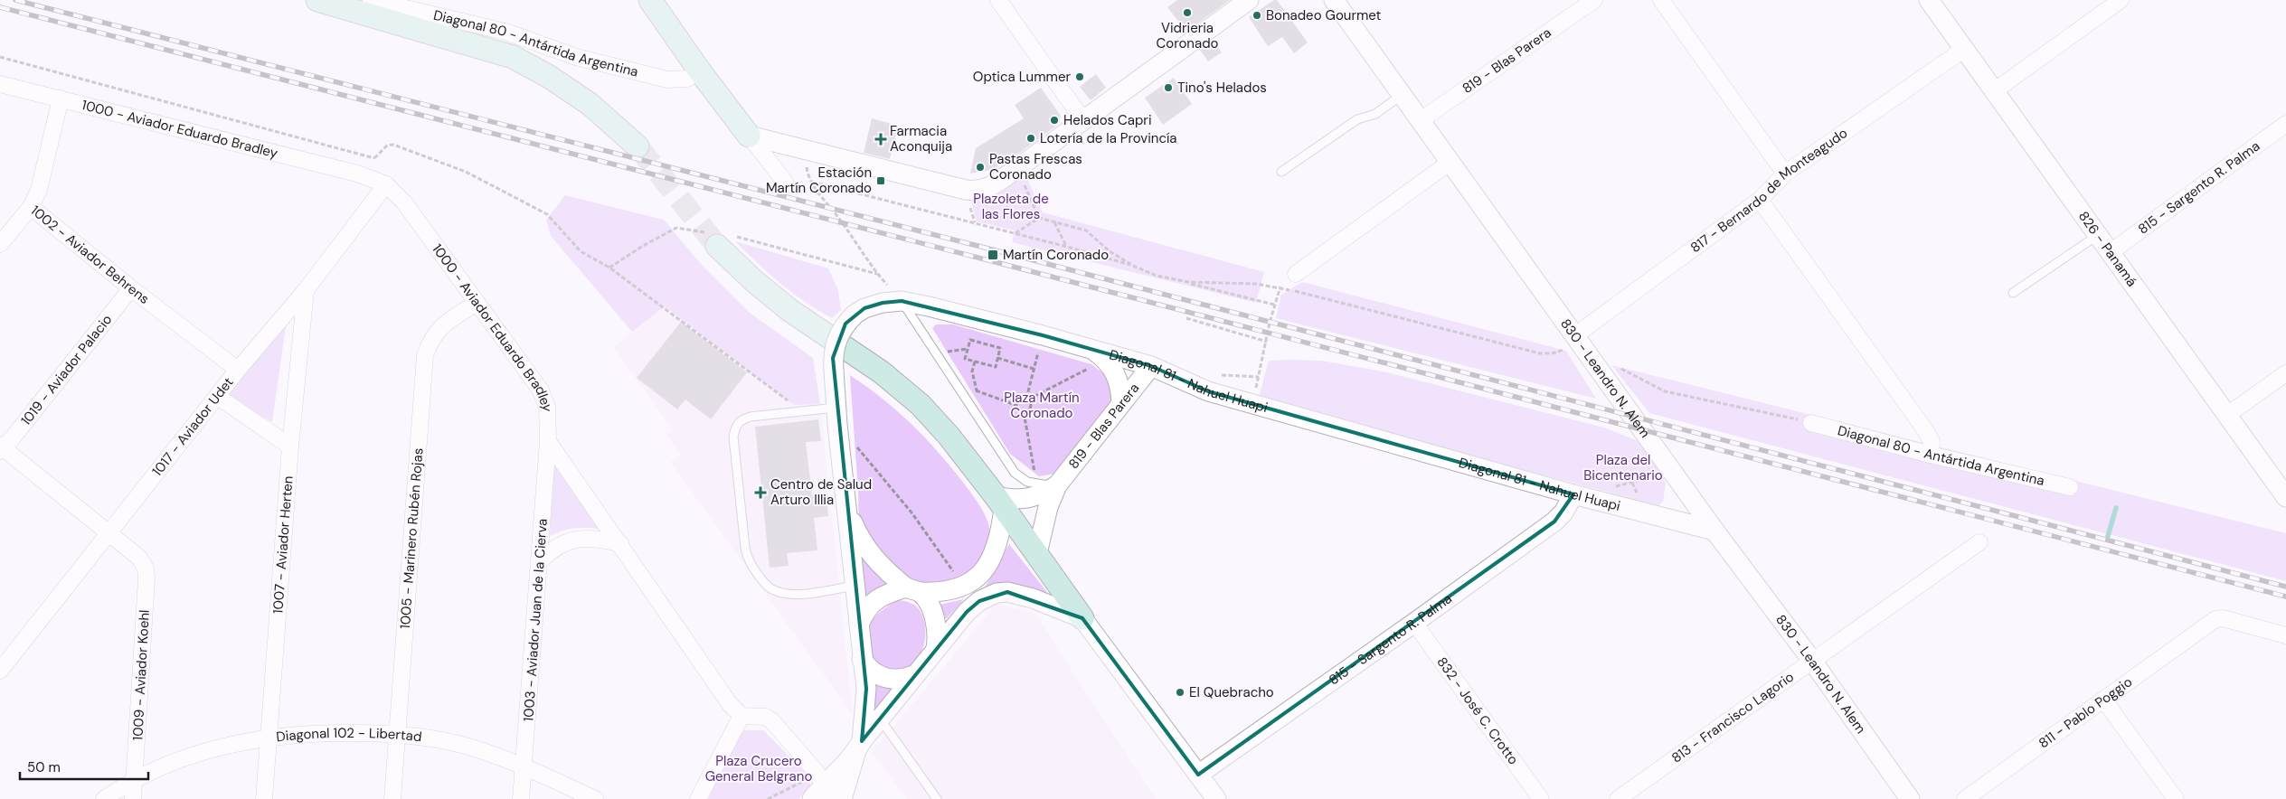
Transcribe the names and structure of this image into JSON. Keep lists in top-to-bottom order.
{
  "streets": {
    "street": [
      "Diagonal 80 - Antártida Argentina",
      "819 - Blas Parera",
      "1000 - Aviador Eduardo Bradley",
      "815 - Sargento R. Palma",
      "817 - Bernardo de Monteagudo",
      "826 - Panamá",
      "1002 - Aviador Behrens",
      "1019 - Aviador Palacio",
      "830 - Leandro N. Alem",
      "Diagonal 81 - Nahuel Huapi",
      "1017 - Aviador Udet",
      "1005 - Marinero Rubén Rojas",
      "1007 - Aviador Herten",
      "1003 - Aviador Juan de la Cierva",
      "1009 - Aviador Koehl",
      "832 - José C. Crotto",
      "811 - Pablo Poggio",
      "813 - Francisco Lagorio",
      "Diagonal 102 - Libertad"
    ]
  },
  "crossings": [
    ["819 - Blas Parera", "830 - Leandro N. Alem"],
    ["819 - Blas Parera", "Diagonal 81 - Nahuel Huapi"],
    ["1000 - Aviador Eduardo Bradley", "1002 - Aviador Behrens"],
    ["1000 - Aviador Eduardo Bradley", "1017 - Aviador Udet"],
    ["1000 - Aviador Eduardo Bradley", "1005 - Marinero Rubén Rojas"],
    ["1000 - Aviador Eduardo Bradley", "1003 - Aviador Juan de la Cierva"],
    ["815 - Sargento R. Palma", "826 - Panamá"],
    ["815 - Sargento R. Palma", "Diagonal 81 - Nahuel Huapi"],
    ["815 - Sargento R. Palma", "832 - José C. Crotto"],
    ["817 - Bernardo de Monteagudo", "826 - Panamá"],
    ["817 - Bernardo de Monteagudo", "830 - Leandro N. Alem"],
    ["1002 - Aviador Behrens", "1019 - Aviador Palacio"],
    ["1002 - Aviador Behrens", "1017 - Aviador Udet"],
    ["830 - Leandro N. Alem", "Diagonal 81 - Nahuel Huapi"],
    ["830 - Leandro N. Alem", "813 - Francisco Lagorio"],
    ["1017 - Aviador Udet", "1007 - Aviador Herten"],
    ["1017 - Aviador Udet", "1009 - Aviador Koehl"],
    ["1005 - Marinero Rubén Rojas", "Diagonal 102 - Libertad"],
    ["1007 - Aviador Herten", "Diagonal 102 - Libertad"],
    ["1003 - Aviador Juan de la Cierva", "Diagonal 102 - Libertad"],
    ["1009 - Aviador Koehl", "Diagonal 102 - Libertad"]
  ],
  "parks": [
    "Plazoleta de las Flores",
    "Plaza Martín Coronado",
    "Plaza del Bicentenario",
    "Plaza Crucero General Belgrano"
  ],
  "places": {
    "other": [
      "Vidrieria Coronado",
      "Bonadeo Gourmet",
      "Optica Lummer",
      "Tino's Helados",
      "Helados Capri",
      "Lotería de la Provincía",
      "Pastas Frescas Coronado",
      "El Quebracho"
    ],
    "health": ["Farmacia Aconquija", "Centro de Salud Arturo Illia"],
    "transit": ["Estación Martín Coronado", "Martín Coronado"]
  },
  "scale_bar": "50 m"
}
